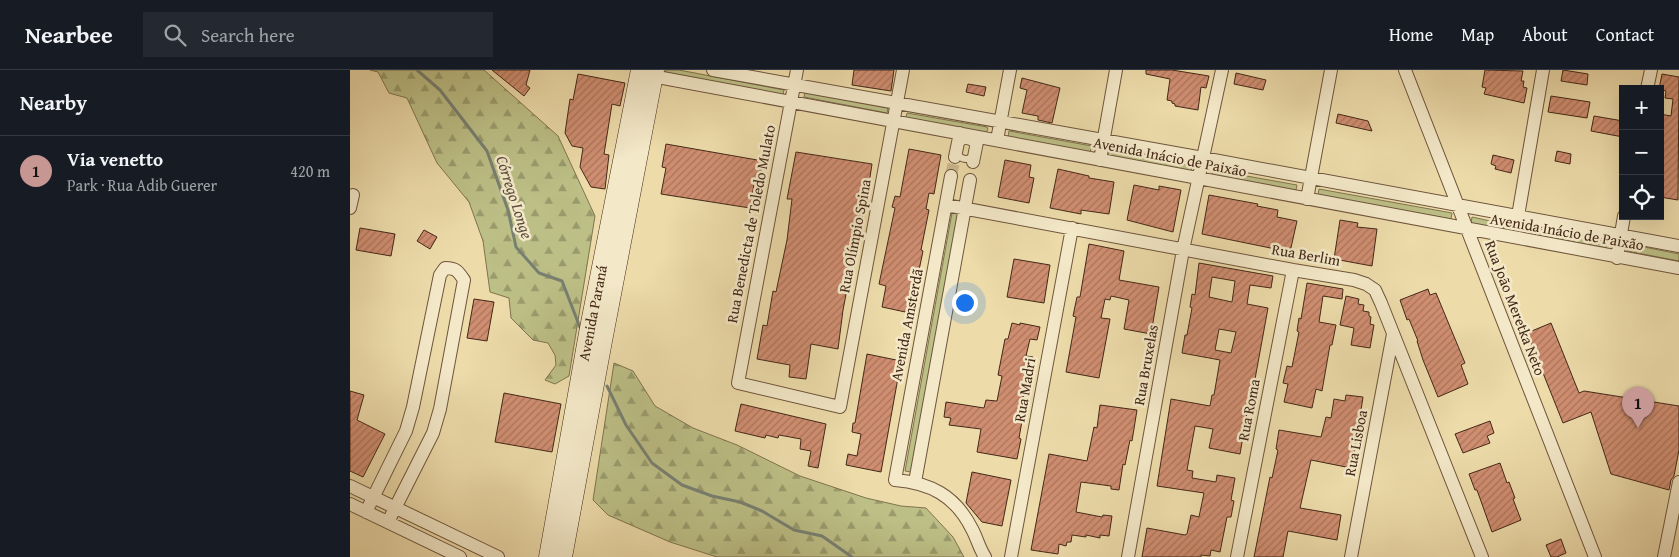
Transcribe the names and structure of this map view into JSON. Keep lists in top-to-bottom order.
{
  "streets": {
    "main road": ["Avenida Paraná"],
    "street": [
      "Avenida Inácio de Paixão",
      "Rua Benedicta de Toledo Mulato",
      "Rua Olímpio Spina",
      "Rua Berlim",
      "Rua João Meretka Neto",
      "Avenida Amsterdã",
      "Rua Bruxelas",
      "Rua Madri",
      "Rua Roma",
      "Rua Lisboa"
    ]
  },
  "crossings": [
    ["Avenida Inácio de Paixão", "Rua Benedicta de Toledo Mulato"],
    ["Avenida Inácio de Paixão", "Rua Olímpio Spina"],
    ["Avenida Inácio de Paixão", "Rua João Meretka Neto"],
    ["Avenida Inácio de Paixão", "Avenida Paraná"],
    ["Avenida Inácio de Paixão", "Rua Bruxelas"],
    ["Rua Benedicta de Toledo Mulato", "Rua Olímpio Spina"],
    ["Rua Berlim", "Avenida Amsterdã"],
    ["Rua Berlim", "Rua Bruxelas"],
    ["Rua Berlim", "Rua Madri"],
    ["Rua Berlim", "Rua Roma"],
    ["Rua Berlim", "Rua Lisboa"]
  ],
  "water": ["Córrego Longe"],
  "page": {
    "header": "Nearbee",
    "search": "Search here",
    "nav": [
      "Home",
      "Map",
      "About",
      "Contact"
    ],
    "heading": "Nearby",
    "map_buttons": ["+", "−"],
    "list": [
      {
        "mark": "1",
        "name": "Via venetto",
        "note": "Park · Rua Adib Guerer",
        "value": "420 m"
      }
    ],
    "pins": "1"
  }
}
